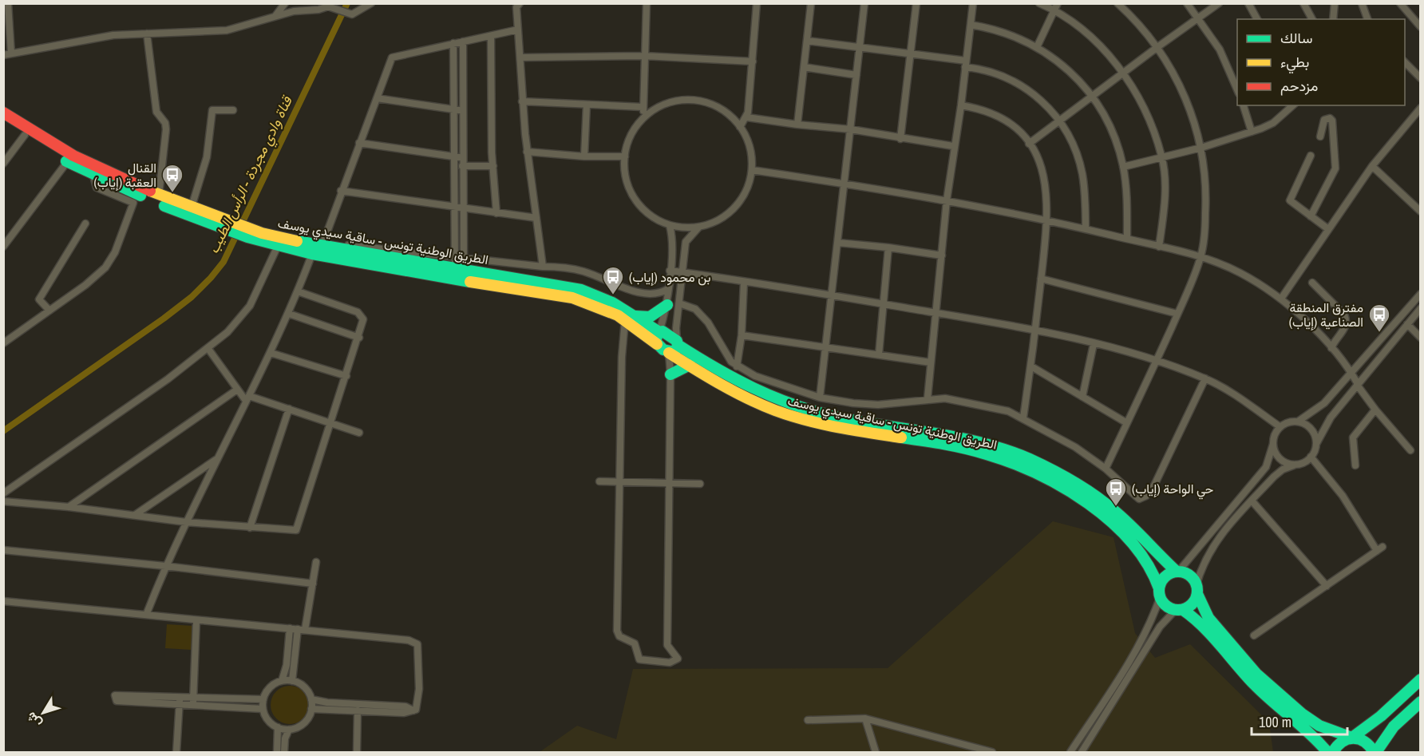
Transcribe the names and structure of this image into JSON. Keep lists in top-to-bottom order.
{
  "streets": {
    "highway": ["الطريق الوطنية تونس - ساقية سيدي يوسف"]
  },
  "water": ["قناة وادي مجردة - الرأس الطيب"],
  "places": {
    "bus stop": [
      "القنال العقبة (إياب)",
      "بن محمود (إياب)",
      "مفترق المنطقة الصناعية (إياب)",
      "حي الواحة (إياب)"
    ]
  },
  "legend": ["سالك", "بطيء", "مزدحم"],
  "scale_bar": "100 m",
  "north": "bottom left"
}
